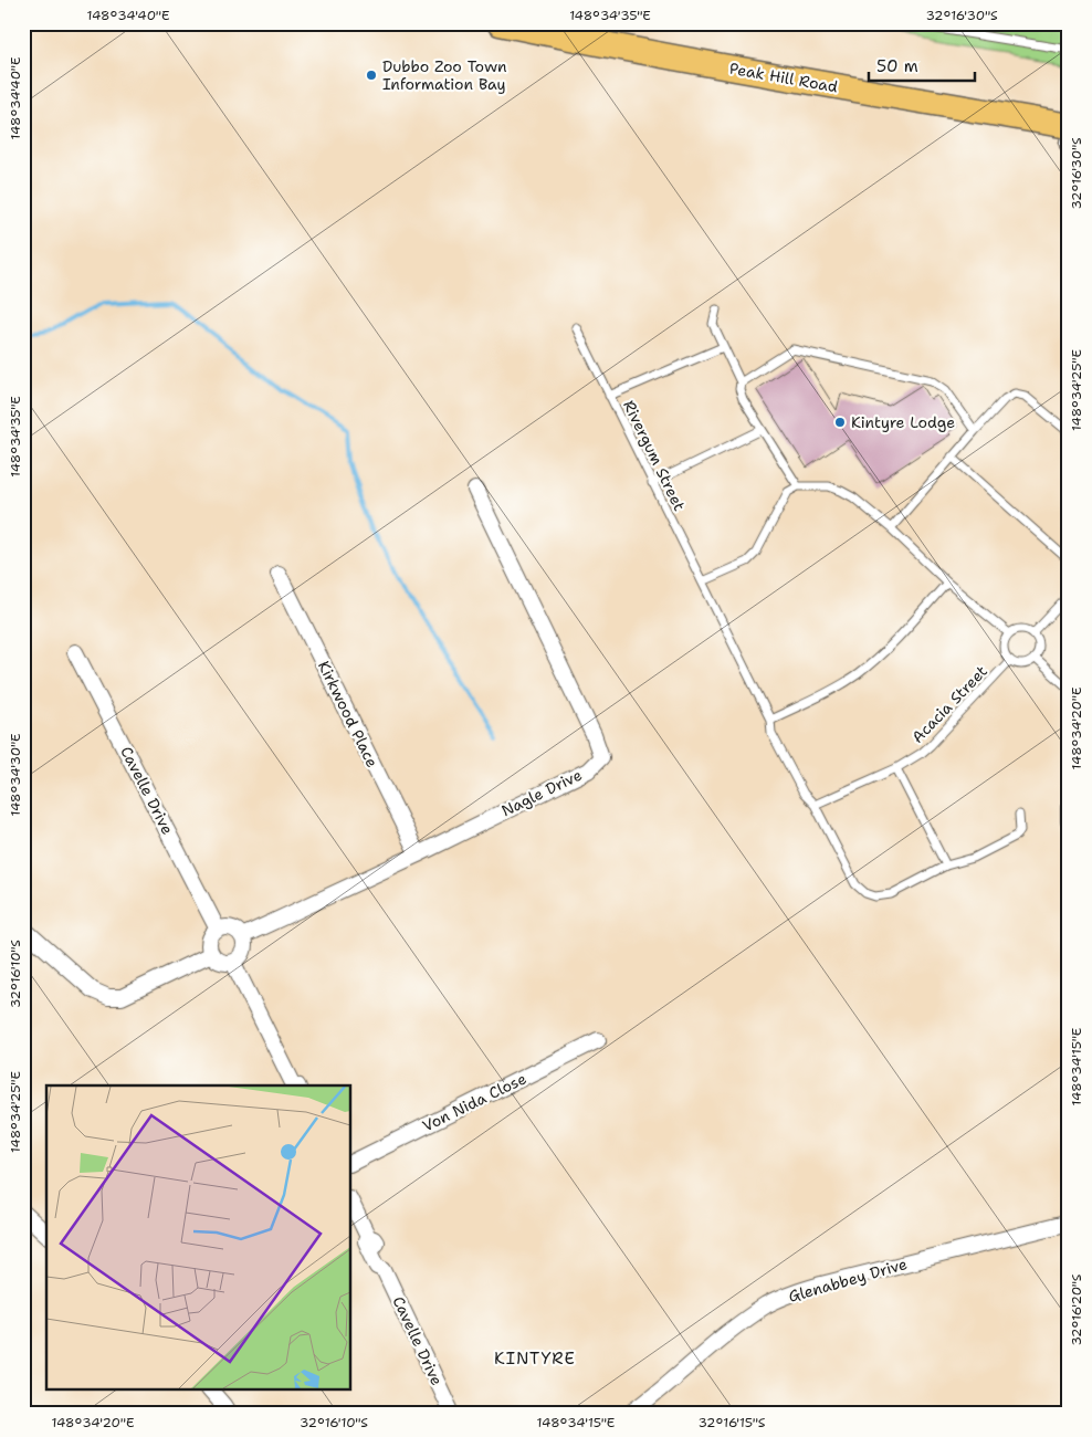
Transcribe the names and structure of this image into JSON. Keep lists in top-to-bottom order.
{
  "streets": {
    "highway": ["Peak Hill Road"],
    "street": [
      "Kirkwood Place",
      "Cavelle Drive",
      "Nagle Drive",
      "Von Nida Close",
      "Glenabbey Drive"
    ],
    "lane": ["Rivergum Street", "Acacia Street"]
  },
  "crossings": [
    ["Rivergum Street", "Acacia Street"],
    ["Kirkwood Place", "Nagle Drive"],
    ["Cavelle Drive", "Nagle Drive"]
  ],
  "districts": ["KINTYRE"],
  "places": ["Dubbo Zoo Town Information Bay", "Kintyre Lodge"],
  "scale_bar": "50 m",
  "coordinates": [
    "148°34'40\"E",
    "148°34'35\"E",
    "32°16'30\"S",
    "148°34'25\"E",
    "148°34'20\"E",
    "148°34'30\"E",
    "32°16'10\"S",
    "148°34'15\"E",
    "32°16'20\"S",
    "32°16'15\"S"
  ]
}
